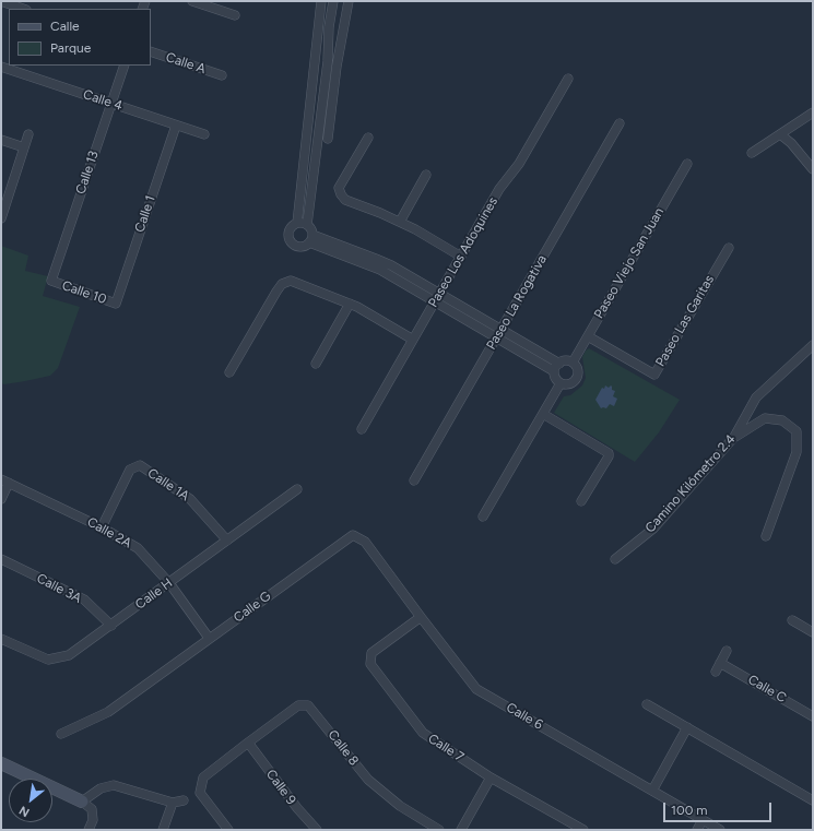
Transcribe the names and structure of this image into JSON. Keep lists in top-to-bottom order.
{
  "streets": {
    "street": [
      "Calle A",
      "Calle 4",
      "Calle 13",
      "Calle 1",
      "Paseo Los Adoquines",
      "Paseo Viejo San Juan",
      "Calle 10",
      "Paseo La Rogativa",
      "Paseo Las Garitas",
      "Camino Kilómetro 2.4",
      "Calle 1A",
      "Calle 2A",
      "Calle 3A",
      "Calle H",
      "Calle G",
      "Calle C",
      "Calle 6",
      "Calle 8",
      "Calle 7",
      "Calle 9"
    ]
  },
  "crossings": [
    ["Calle 4", "Calle 13"],
    ["Calle 4", "Calle 1"],
    ["Calle 13", "Calle 10"],
    ["Calle 1", "Calle 10"],
    ["Paseo Viejo San Juan", "Paseo Las Garitas"],
    ["Calle 1A", "Calle 2A"],
    ["Calle 1A", "Calle H"],
    ["Calle 2A", "Calle H"],
    ["Calle 2A", "Calle G"],
    ["Calle 3A", "Calle H"],
    ["Calle G", "Calle 6"],
    ["Calle G", "Calle 7"],
    ["Calle 6", "Calle 7"],
    ["Calle 8", "Calle 9"]
  ],
  "legend": ["Calle", "Parque"],
  "scale_bar": "100 m",
  "north": "bottom left"
}
